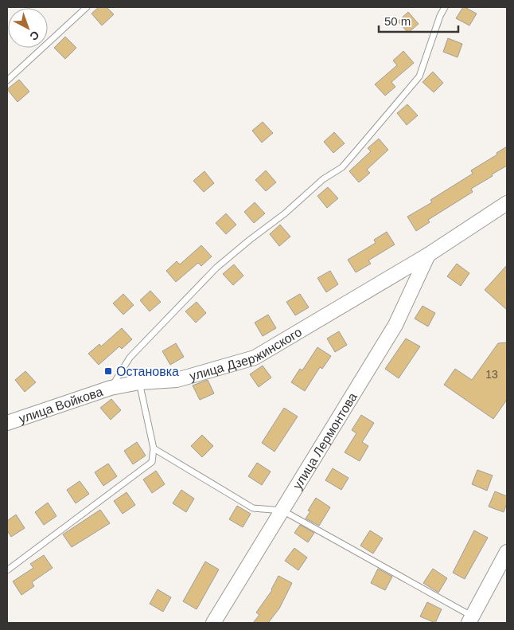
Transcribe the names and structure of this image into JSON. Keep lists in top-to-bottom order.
{
  "streets": {
    "street": ["улица Дзержинского", "улица Войкова", "улица Лермонтова"]
  },
  "crossings": [
    ["улица Дзержинского", "улица Войкова"],
    ["улица Дзержинского", "улица Лермонтова"]
  ],
  "places": {
    "transit": ["Остановка"]
  },
  "house_numbers": ["13"],
  "scale_bar": "50 m",
  "north": "bottom right"
}
